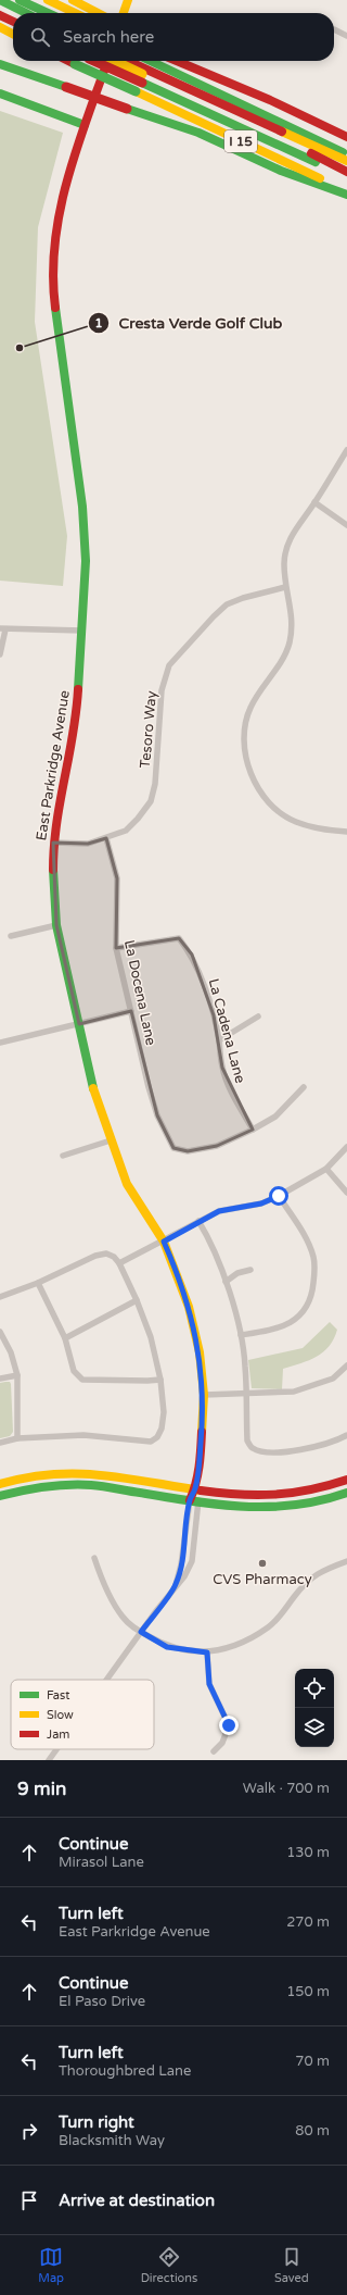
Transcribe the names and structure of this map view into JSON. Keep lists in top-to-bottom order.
{
  "streets": {
    "main road": ["I 15", "East Parkridge Avenue"],
    "street": ["Tesoro Way", "La Docena Lane", "La Cadena Lane"]
  },
  "crossings": [
    ["Tesoro Way", "East Parkridge Avenue"],
    ["Tesoro Way", "La Docena Lane"],
    ["La Docena Lane", "La Cadena Lane"]
  ],
  "places": ["Cresta Verde Golf Club", "CVS Pharmacy"],
  "legend": ["Fast", "Slow", "Jam"],
  "page": {
    "search": "Search here",
    "heading": ["9 min", "Walk · 700 m"],
    "list": [
      ["Continue", "Mirasol Lane", "130 m"],
      ["Turn left", "East Parkridge Avenue", "270 m"],
      ["Continue", "El Paso Drive", "150 m"],
      ["Turn left", "Thoroughbred Lane", "70 m"],
      ["Turn right", "Blacksmith Way", "80 m"],
      "Arrive at destination"
    ],
    "nav": ["Map", "Directions", "Saved"]
  }
}
